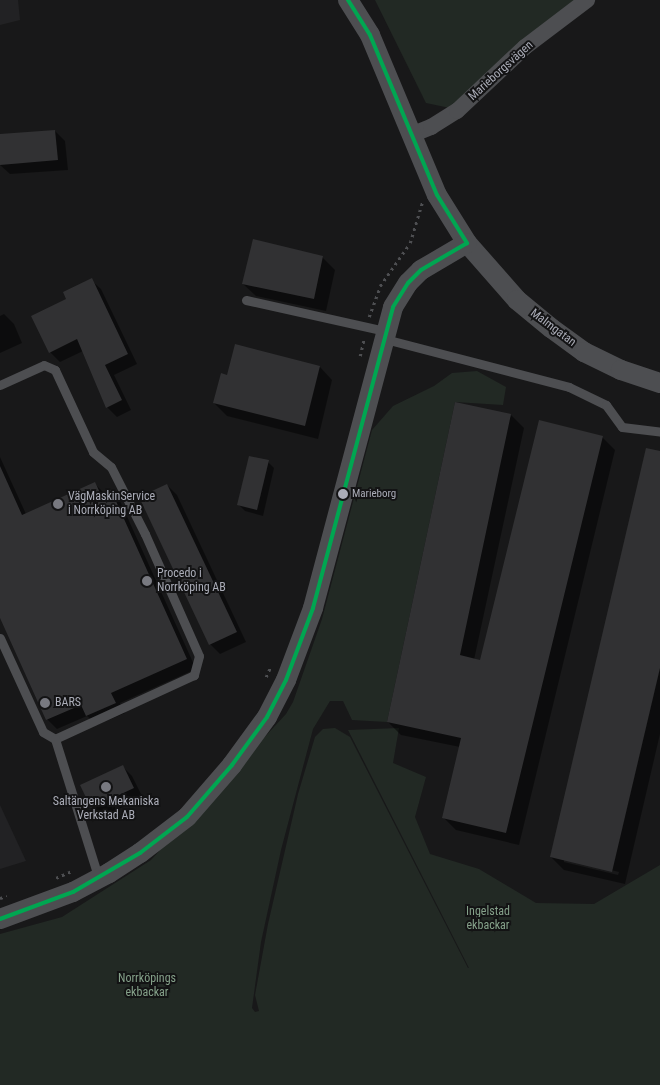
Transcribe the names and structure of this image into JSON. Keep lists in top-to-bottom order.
{
  "streets": {
    "street": ["Marieborgsvägen", "Malmgatan"]
  },
  "crossings": [
    ["Marieborgsvägen", "Malmgatan"]
  ],
  "parks": ["Ingelstad ekbackar", "Norrköpings ekbackar"],
  "places": [
    "Marieborg",
    "VägMaskinService i Norrköping AB",
    "Procedo i Norrköping AB",
    "BARS",
    "Saltängens Mekaniska Verkstad AB"
  ]
}
